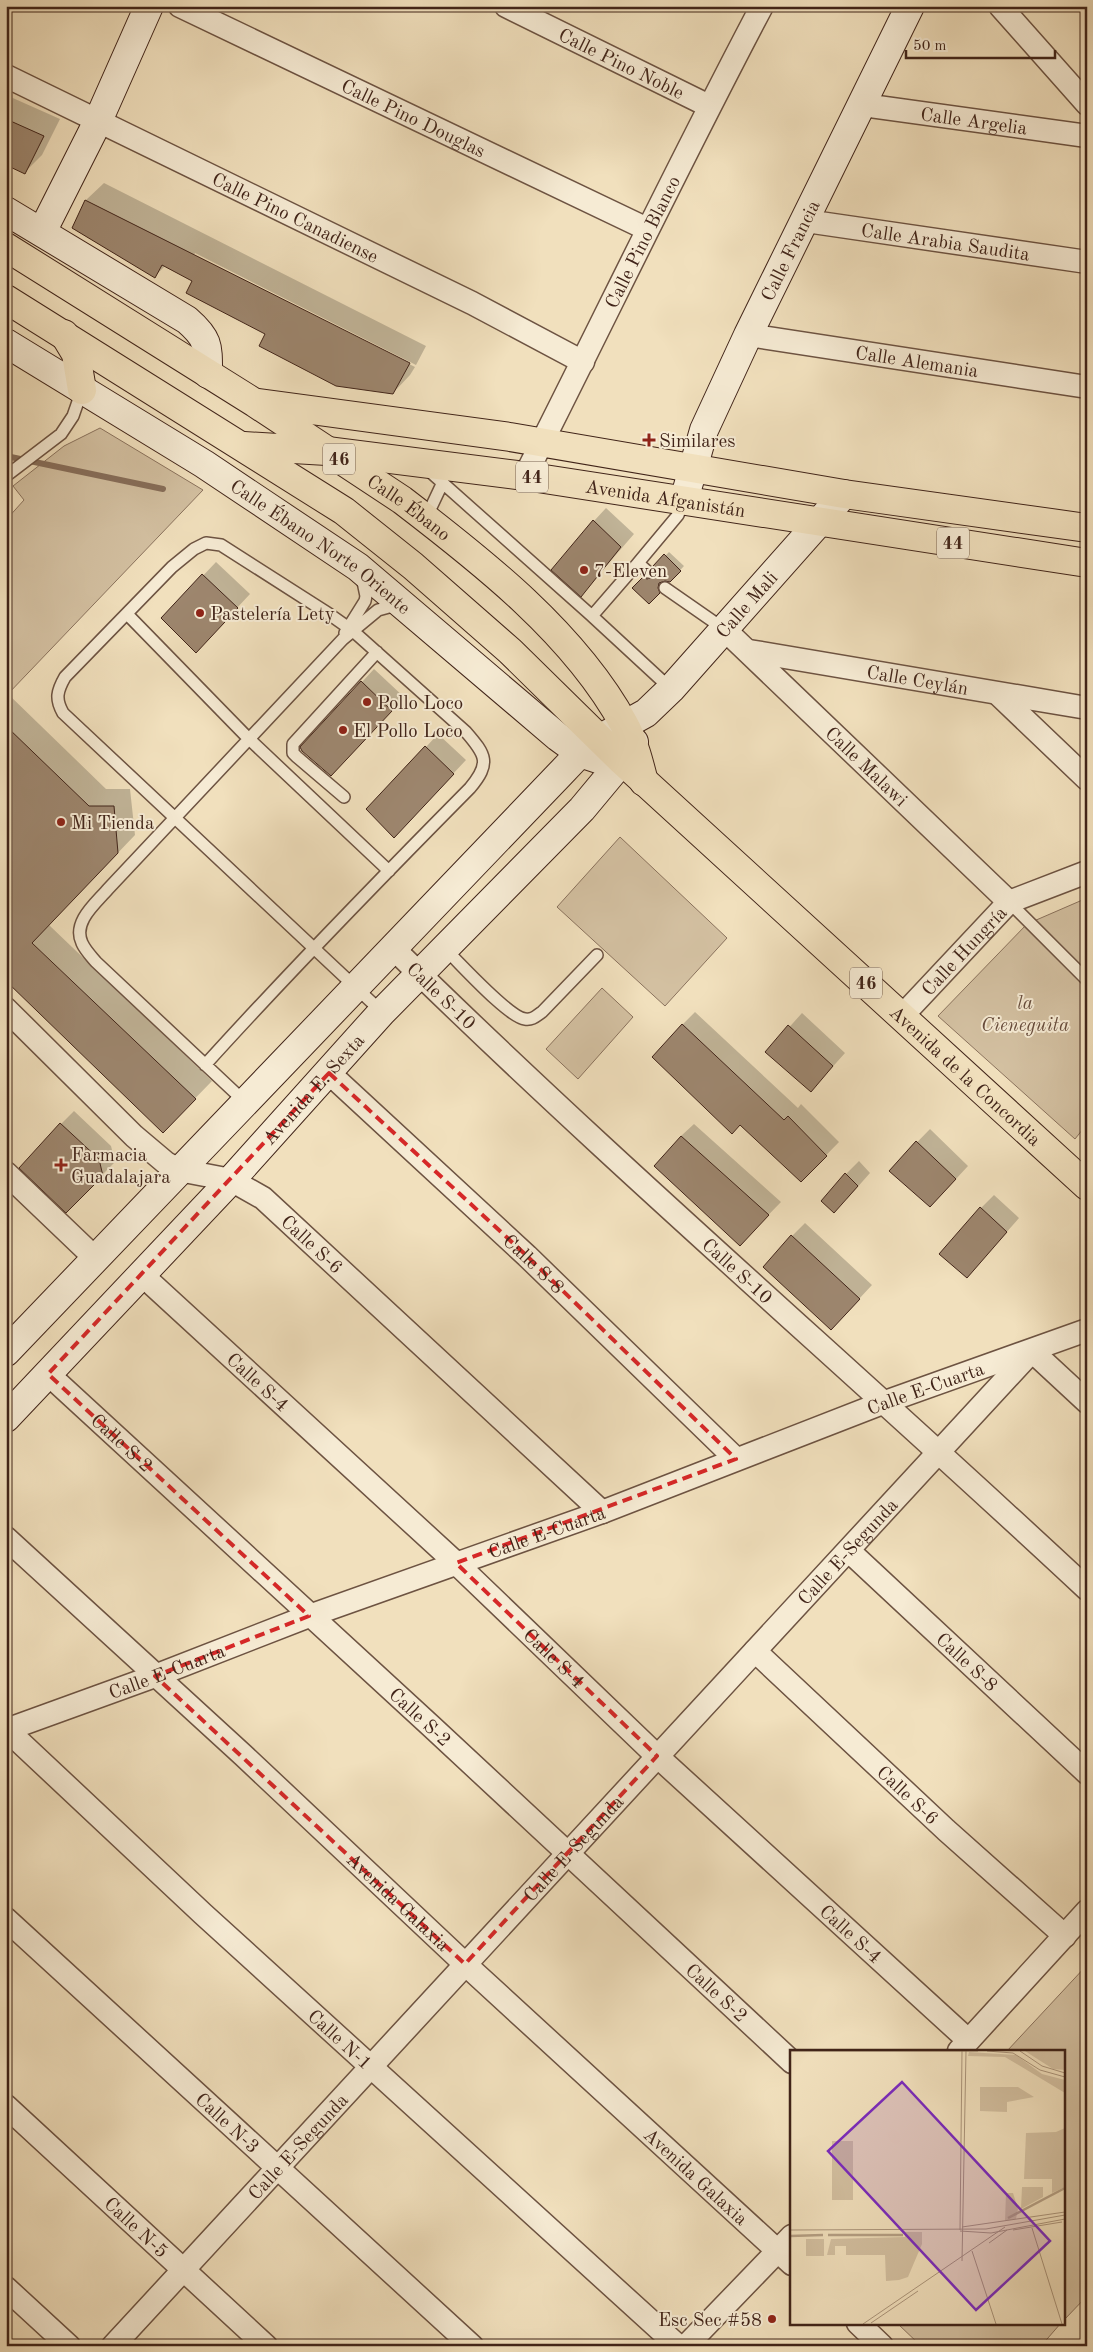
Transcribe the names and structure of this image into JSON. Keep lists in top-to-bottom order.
{
  "streets": {
    "main road": [
      "46",
      "44",
      "Avenida Afganistán",
      "Calle Ébano",
      "Avenida de la Concordia"
    ],
    "street": [
      "Calle Pino Noble",
      "Calle Pino Douglas",
      "Calle Argelia",
      "Calle Pino Canadiense",
      "Calle Pino Blanco",
      "Calle Arabia Saudita",
      "Calle Francia",
      "Calle Alemania",
      "Calle Ébano Norte Oriente",
      "Calle Mali",
      "Calle Ceylán",
      "Calle Malawi",
      "Calle Hungría",
      "Calle S-10",
      "Avenida E. Sexta",
      "Calle S-6",
      "Calle S-8",
      "Calle S-4",
      "Calle E-Cuarta",
      "Calle S-2",
      "Calle E-Segunda",
      "Avenida Galaxia",
      "Calle N-1",
      "Calle N-3",
      "Calle N-5"
    ]
  },
  "crossings": [
    ["Calle Pino Noble", "Calle Pino Blanco"],
    ["Calle Pino Douglas", "Calle Pino Blanco"],
    ["Calle Argelia", "Calle Francia"],
    ["Calle Pino Canadiense", "Calle Pino Blanco"],
    ["Calle Pino Blanco", "Avenida Afganistán"],
    ["Calle Arabia Saudita", "Calle Francia"],
    ["Calle Francia", "Calle Alemania"],
    ["Calle Francia", "Avenida Afganistán"],
    ["46", "Avenida Afganistán"],
    ["46", "Calle Ébano Norte Oriente"],
    ["46", "Calle Mali"],
    ["46", "Avenida E. Sexta"],
    ["Avenida Afganistán", "Calle Ébano"],
    ["Avenida Afganistán", "Calle Mali"],
    ["Calle Ébano", "Calle Ébano Norte Oriente"],
    ["Calle Ébano", "Calle Mali"],
    ["Calle Ébano", "Avenida de la Concordia"],
    ["Calle Ébano", "Avenida E. Sexta"],
    ["Calle Ébano Norte Oriente", "Calle Mali"],
    ["Calle Ébano Norte Oriente", "Avenida de la Concordia"],
    ["Calle Ébano Norte Oriente", "Avenida E. Sexta"],
    ["Calle Mali", "Calle Malawi"],
    ["Calle Mali", "Avenida de la Concordia"],
    ["Calle Mali", "Avenida E. Sexta"],
    ["Calle Ceylán", "Calle Malawi"],
    ["Calle Malawi", "Calle Hungría"],
    ["Calle Hungría", "Avenida de la Concordia"],
    ["Calle S-10", "Avenida E. Sexta"],
    ["Calle S-10", "Calle E-Cuarta"],
    ["Calle S-10", "Calle E-Segunda"],
    ["Avenida de la Concordia", "Avenida E. Sexta"],
    ["Avenida E. Sexta", "Calle S-6"],
    ["Avenida E. Sexta", "Calle S-8"],
    ["Avenida E. Sexta", "Calle S-4"],
    ["Avenida E. Sexta", "Calle S-2"],
    ["Calle S-6", "Calle E-Cuarta"],
    ["Calle S-6", "Calle E-Segunda"],
    ["Calle S-8", "Calle E-Cuarta"],
    ["Calle S-8", "Calle E-Segunda"],
    ["Calle S-4", "Calle E-Cuarta"],
    ["Calle S-4", "Calle E-Segunda"],
    ["Calle E-Cuarta", "Calle S-2"],
    ["Calle E-Cuarta", "Calle E-Segunda"],
    ["Calle E-Cuarta", "Avenida Galaxia"],
    ["Calle E-Cuarta", "Calle N-1"],
    ["Calle S-2", "Calle E-Segunda"],
    ["Calle E-Segunda", "Avenida Galaxia"],
    ["Calle E-Segunda", "Calle N-1"],
    ["Calle E-Segunda", "Calle N-3"],
    ["Calle E-Segunda", "Calle N-5"]
  ],
  "parks": ["la Cieneguita"],
  "places": {
    "health": ["Similares", "Farmacia Guadalajara"],
    "other": [
      "7-Eleven",
      "Pastelería Lety",
      "Pollo Loco",
      "El Pollo Loco",
      "Mi Tienda",
      "Esc Sec #58"
    ]
  },
  "scale_bar": "50 m"
}
